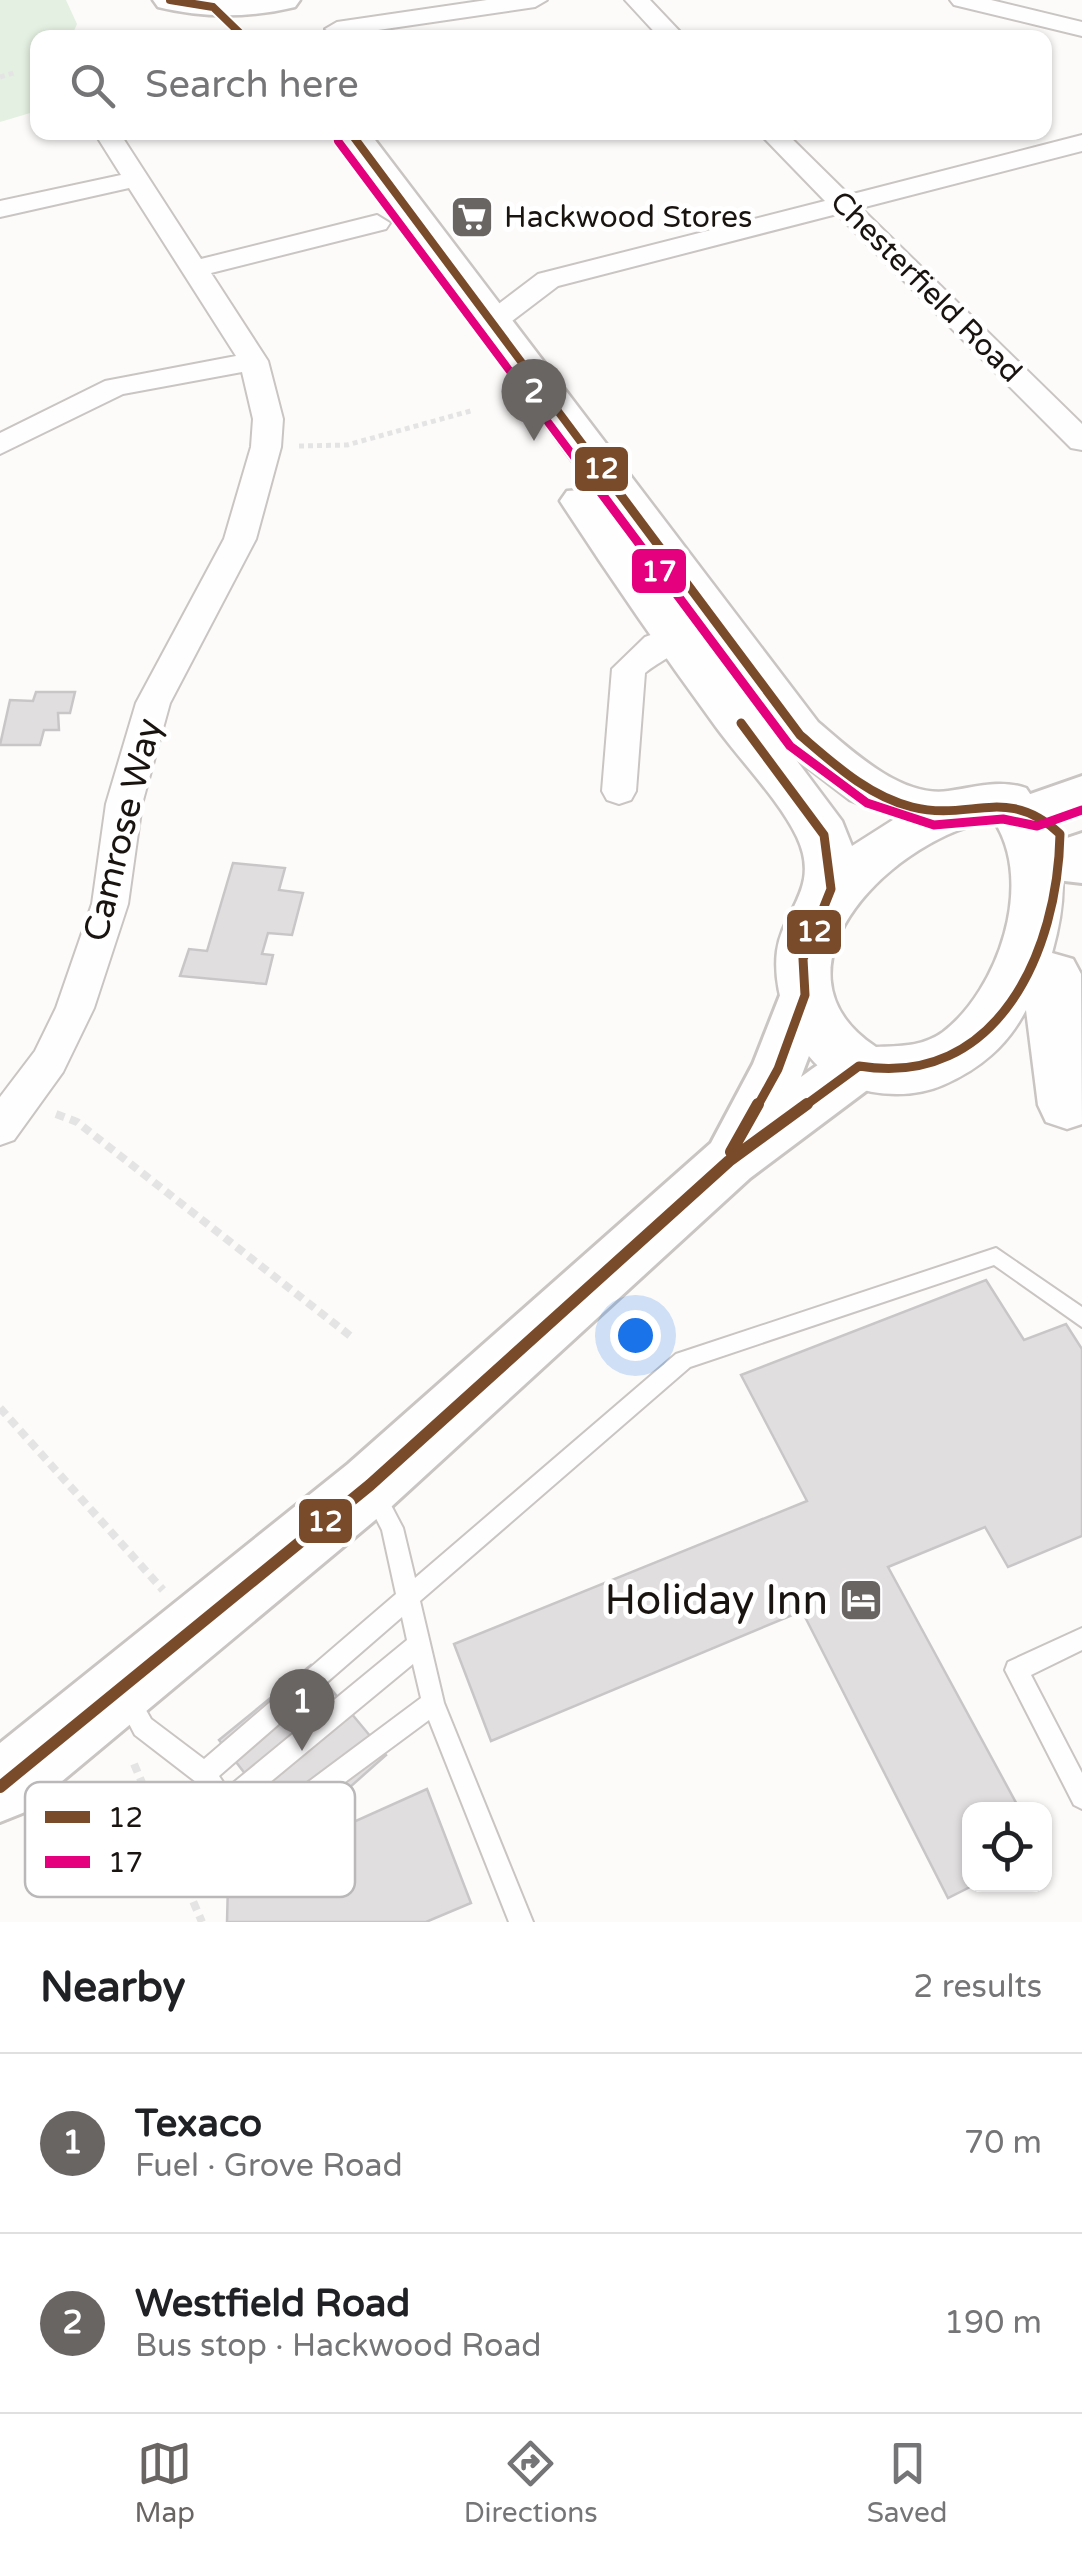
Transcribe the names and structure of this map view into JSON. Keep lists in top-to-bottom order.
{
  "streets": {
    "street": ["Chesterfield Road", "Camrose Way"]
  },
  "places": {
    "supermarket": ["Hackwood Stores"],
    "hotel": ["Holiday Inn"]
  },
  "lines": ["transit line 12", "transit line 17"],
  "legend": ["12", "17"],
  "page": {
    "search": "Search here",
    "pins": ["2", "1"],
    "heading": ["Nearby", "2 results"],
    "list": [
      {
        "mark": "1",
        "name": "Texaco",
        "note": "Fuel · Grove Road",
        "value": "70 m"
      },
      {
        "mark": "2",
        "name": "Westfield Road",
        "note": "Bus stop · Hackwood Road",
        "value": "190 m"
      }
    ],
    "nav": ["Map", "Directions", "Saved"]
  }
}
